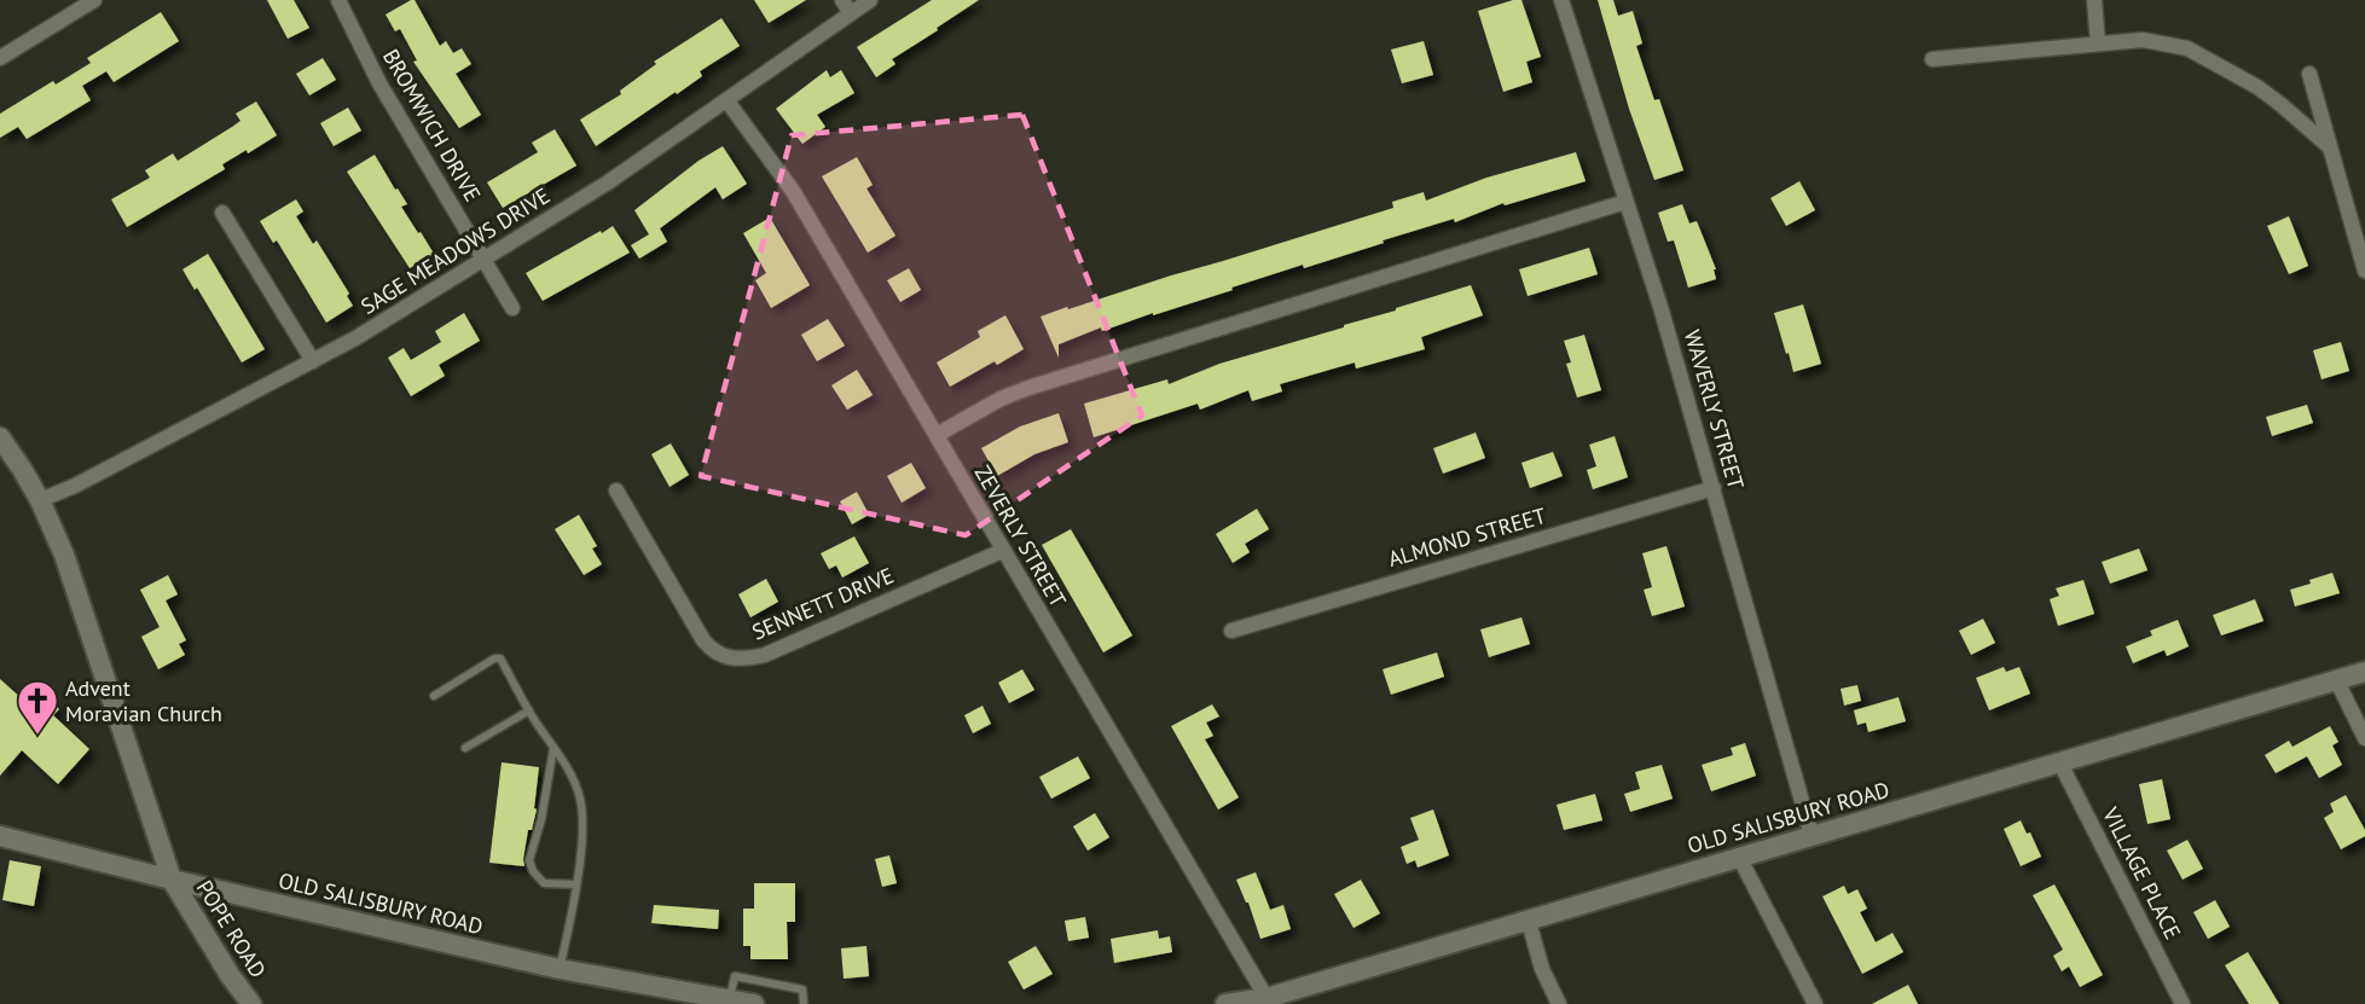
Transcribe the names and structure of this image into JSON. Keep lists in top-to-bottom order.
{
  "streets": {
    "main road": ["OLD SALISBURY ROAD", "POPE ROAD"],
    "street": [
      "BROMWICH DRIVE",
      "SAGE MEADOWS DRIVE",
      "WAVERLY STREET",
      "ZEVERLY STREET",
      "ALMOND STREET",
      "SENNETT DRIVE",
      "VILLAGE PLACE"
    ]
  },
  "crossings": [
    ["BROMWICH DRIVE", "SAGE MEADOWS DRIVE"],
    ["SAGE MEADOWS DRIVE", "ZEVERLY STREET"],
    ["SAGE MEADOWS DRIVE", "POPE ROAD"],
    ["WAVERLY STREET", "ALMOND STREET"],
    ["WAVERLY STREET", "OLD SALISBURY ROAD"],
    ["ZEVERLY STREET", "SENNETT DRIVE"],
    ["ZEVERLY STREET", "OLD SALISBURY ROAD"],
    ["OLD SALISBURY ROAD", "VILLAGE PLACE"],
    ["OLD SALISBURY ROAD", "POPE ROAD"]
  ],
  "places": {
    "church": ["Advent Moravian Church"]
  }
}
